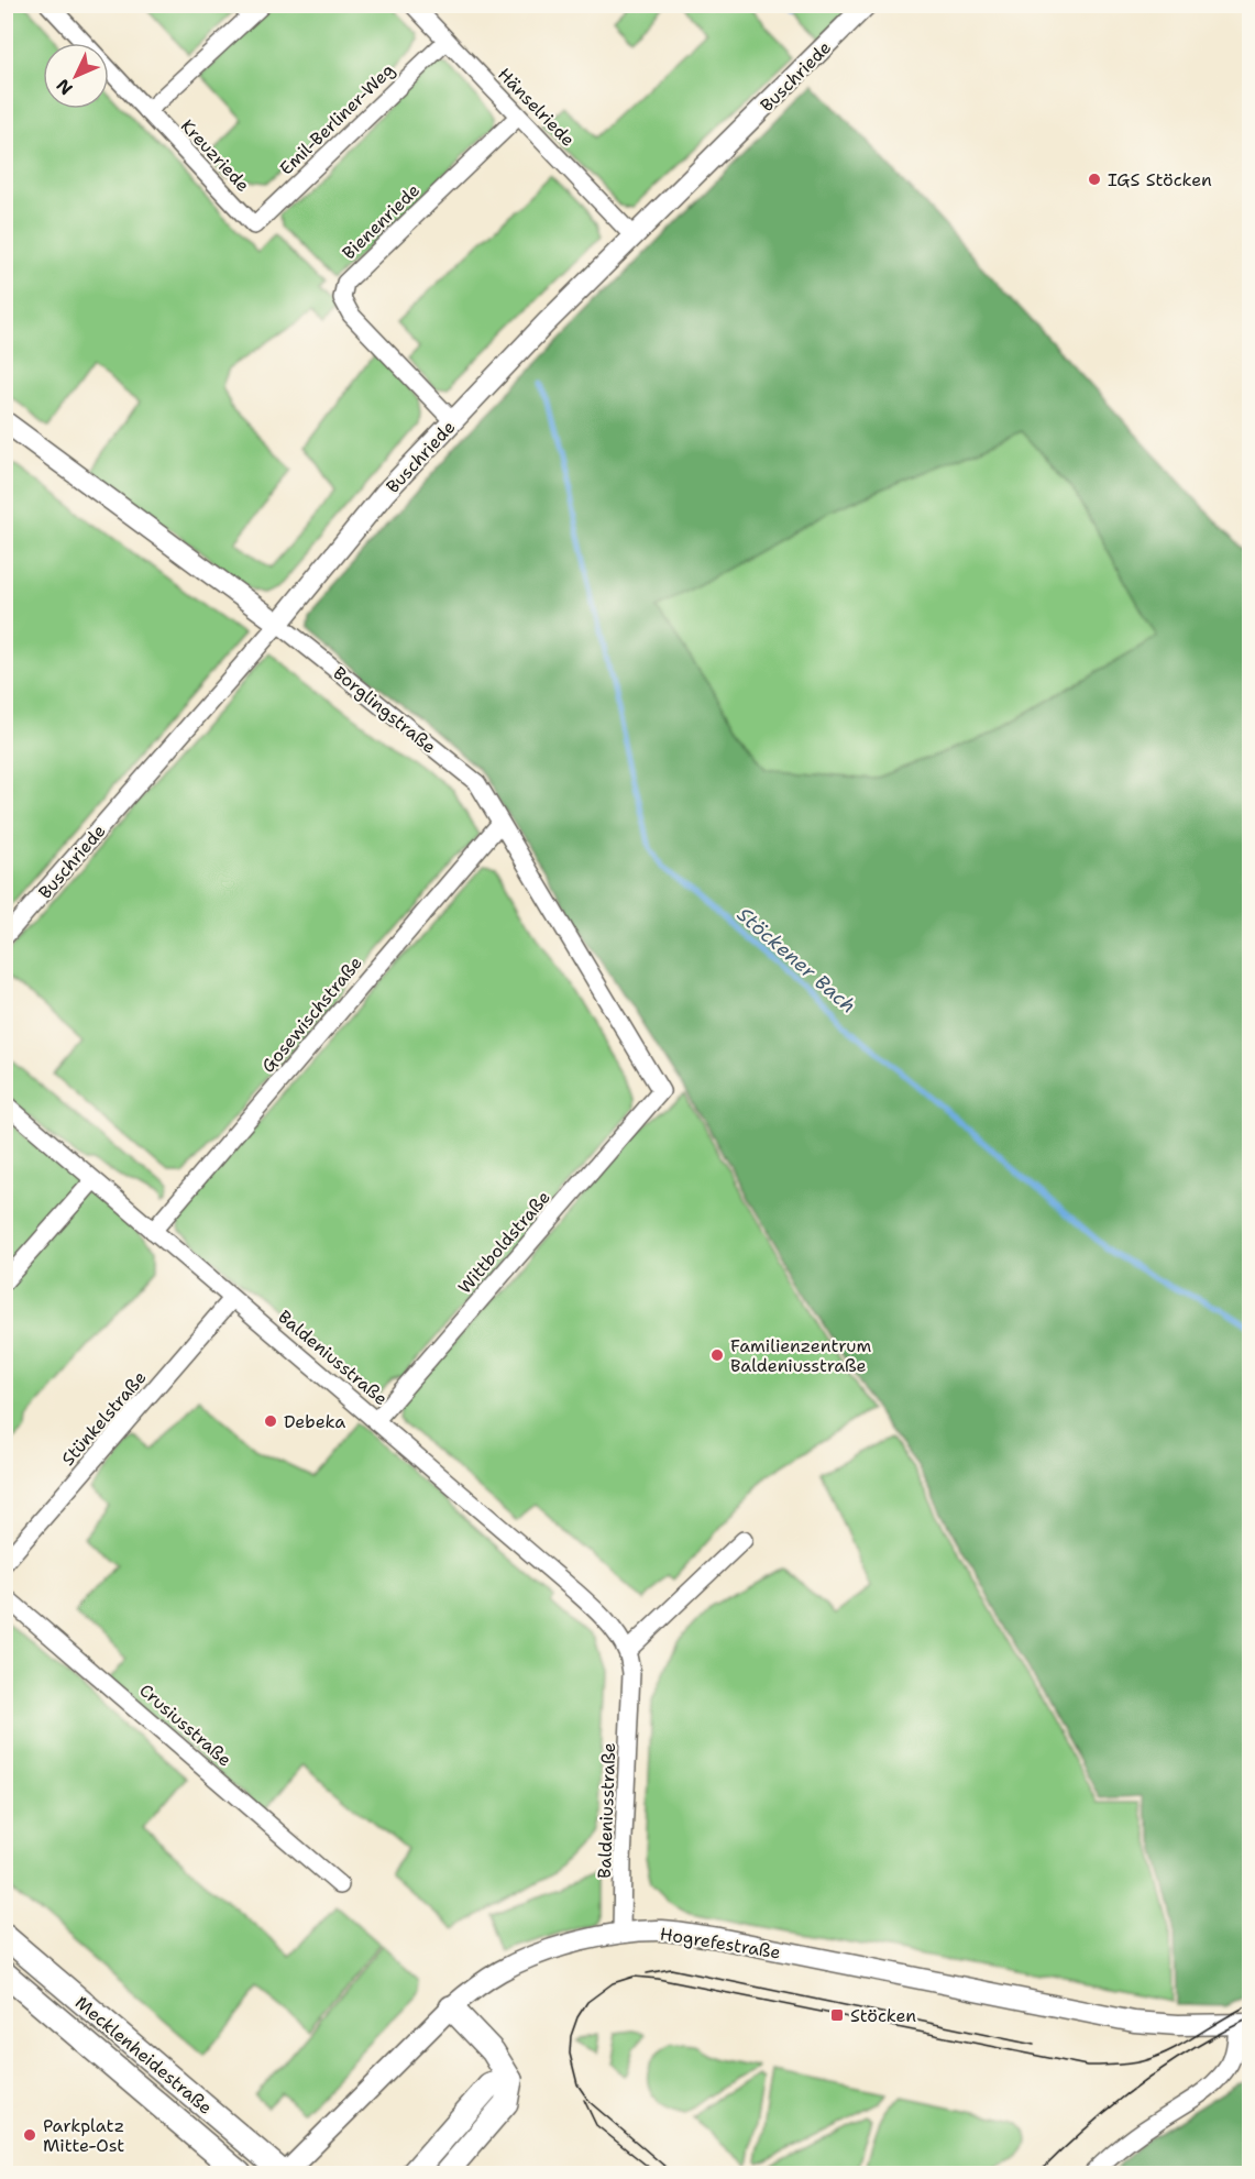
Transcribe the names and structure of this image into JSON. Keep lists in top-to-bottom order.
{
  "streets": {
    "main road": ["Mecklenheidestraße"],
    "street": [
      "Buschriede",
      "Hänselriede",
      "Emil-Berliner-Weg",
      "Kreuzriede",
      "Bienenriede",
      "Borglingstraße",
      "Gosewischstraße",
      "Wittboldstraße",
      "Baldeniusstraße",
      "Stünkelstraße",
      "Crusiusstraße",
      "Hogrefestraße"
    ]
  },
  "crossings": [
    ["Buschriede", "Hänselriede"],
    ["Buschriede", "Bienenriede"],
    ["Buschriede", "Borglingstraße"],
    ["Hänselriede", "Emil-Berliner-Weg"],
    ["Hänselriede", "Bienenriede"],
    ["Emil-Berliner-Weg", "Kreuzriede"],
    ["Borglingstraße", "Gosewischstraße"],
    ["Borglingstraße", "Wittboldstraße"],
    ["Gosewischstraße", "Baldeniusstraße"],
    ["Wittboldstraße", "Baldeniusstraße"],
    ["Baldeniusstraße", "Stünkelstraße"],
    ["Baldeniusstraße", "Hogrefestraße"],
    ["Hogrefestraße", "Mecklenheidestraße"]
  ],
  "water": ["Stöckener Bach"],
  "places": {
    "other": [
      "IGS Stöcken",
      "Familienzentrum Baldeniusstraße",
      "Debeka",
      "Parkplatz Mitte-Ost"
    ],
    "transit": ["Stöcken"]
  },
  "north": "bottom left"
}
